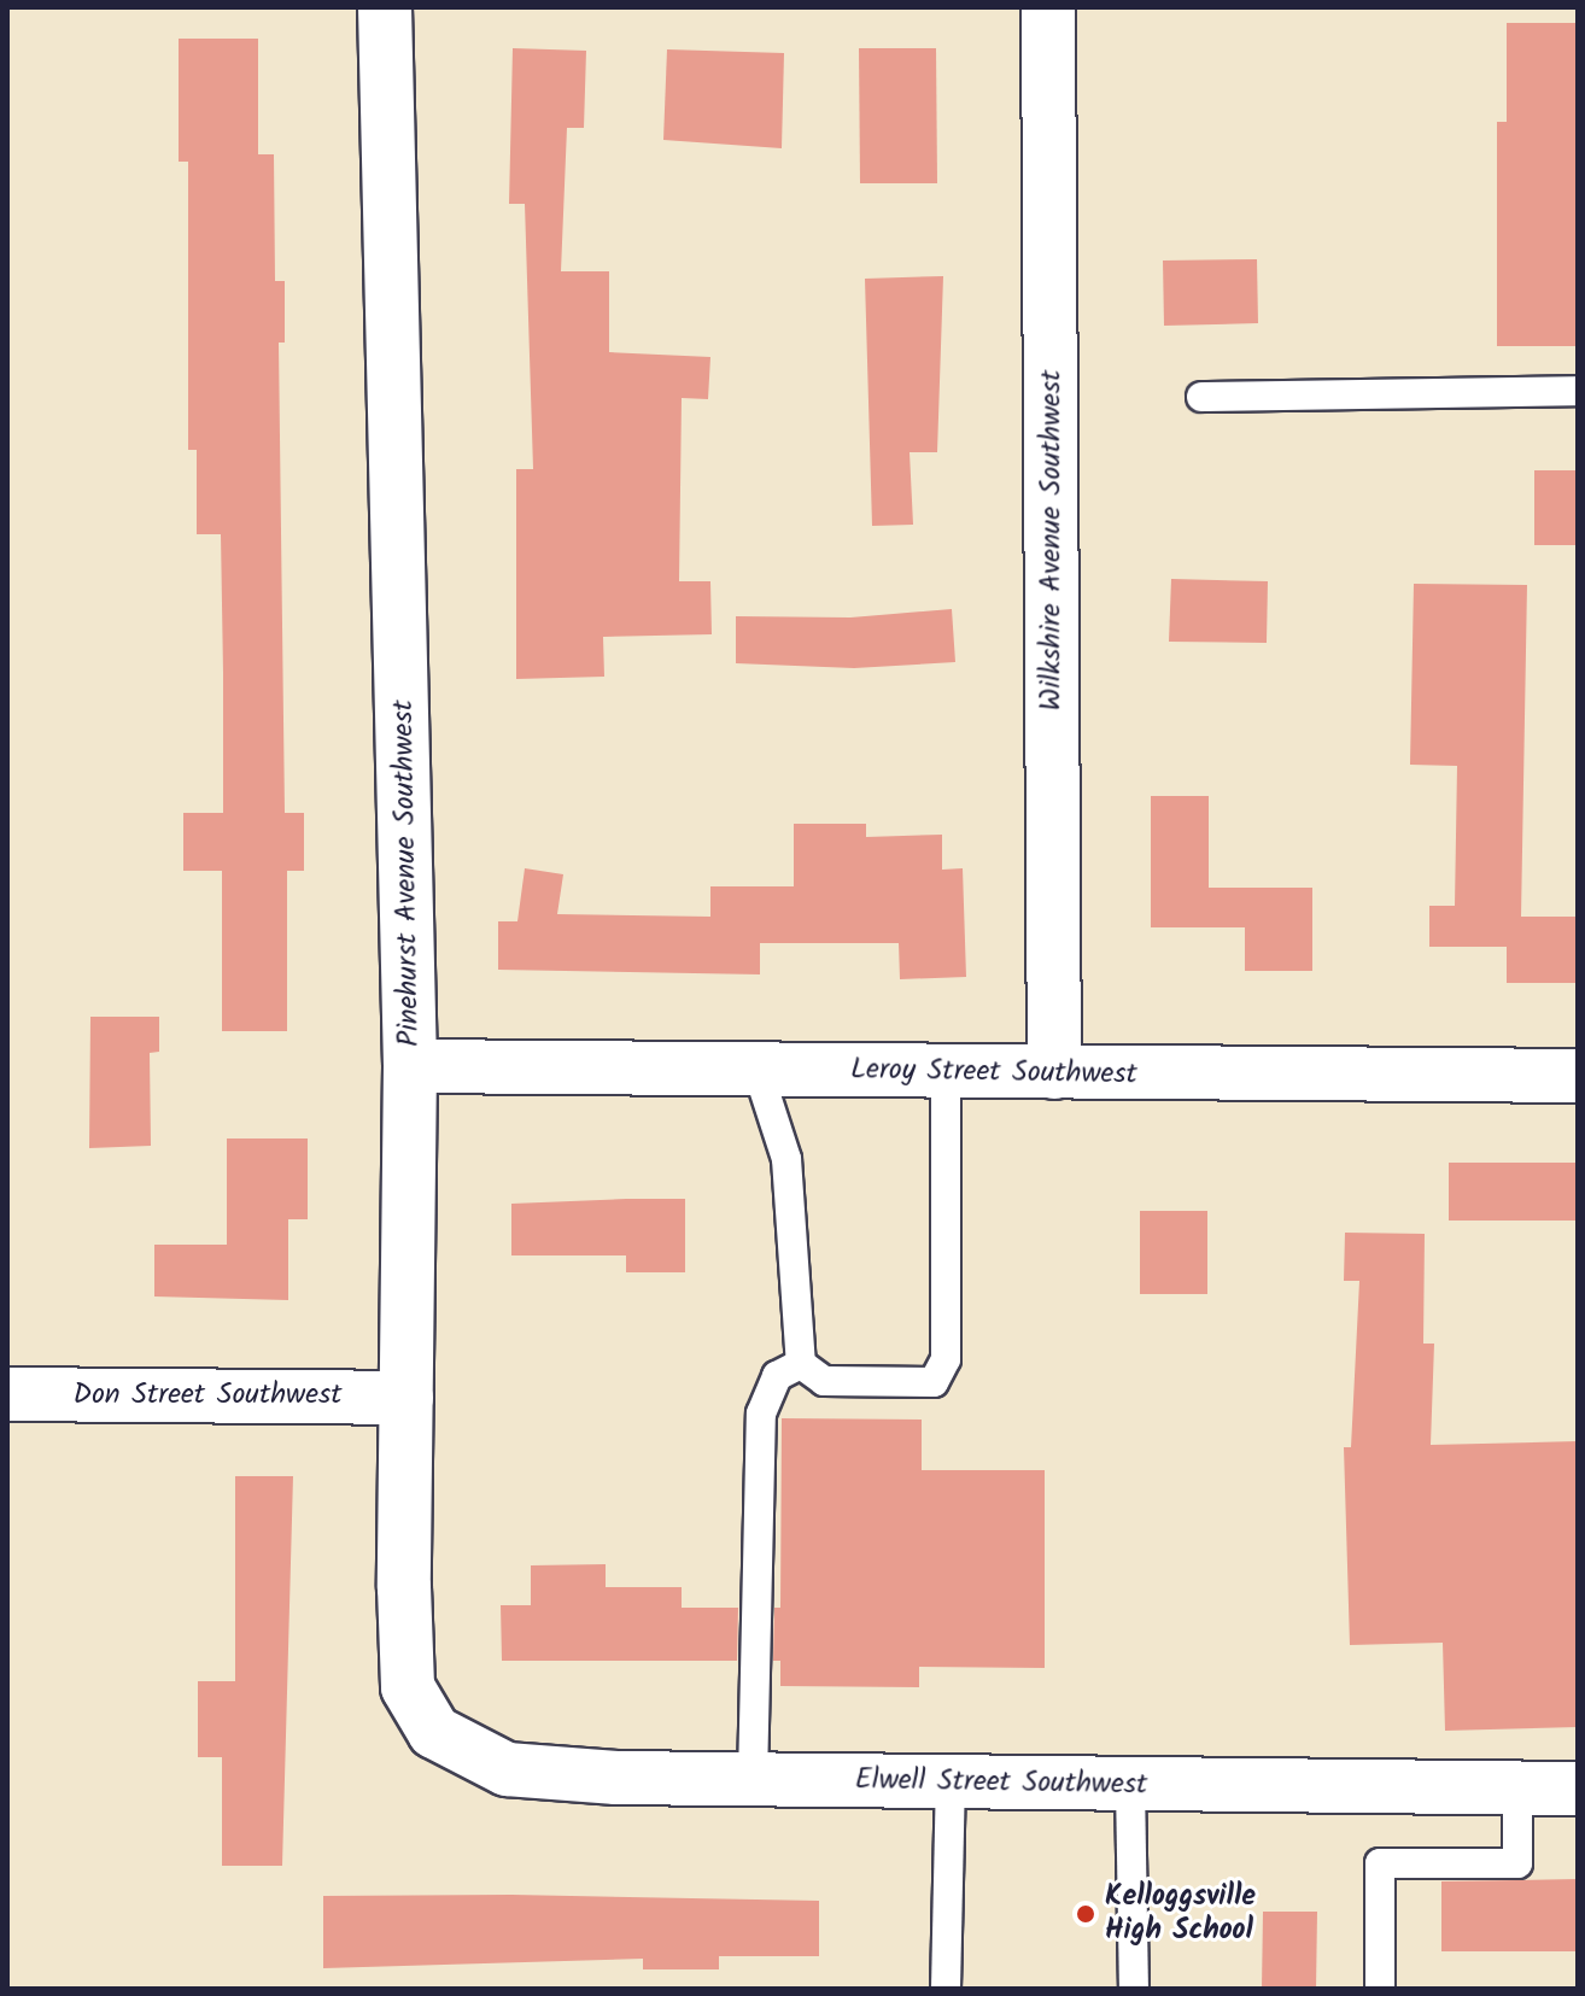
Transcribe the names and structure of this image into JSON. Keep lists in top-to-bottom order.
{
  "streets": {
    "street": [
      "Wilkshire Avenue Southwest",
      "Pinehurst Avenue Southwest",
      "Leroy Street Southwest",
      "Don Street Southwest",
      "Elwell Street Southwest"
    ]
  },
  "crossings": [
    ["Wilkshire Avenue Southwest", "Leroy Street Southwest"],
    ["Pinehurst Avenue Southwest", "Leroy Street Southwest"],
    ["Pinehurst Avenue Southwest", "Don Street Southwest"],
    ["Pinehurst Avenue Southwest", "Elwell Street Southwest"]
  ],
  "places": ["Kelloggsville High School"]
}
